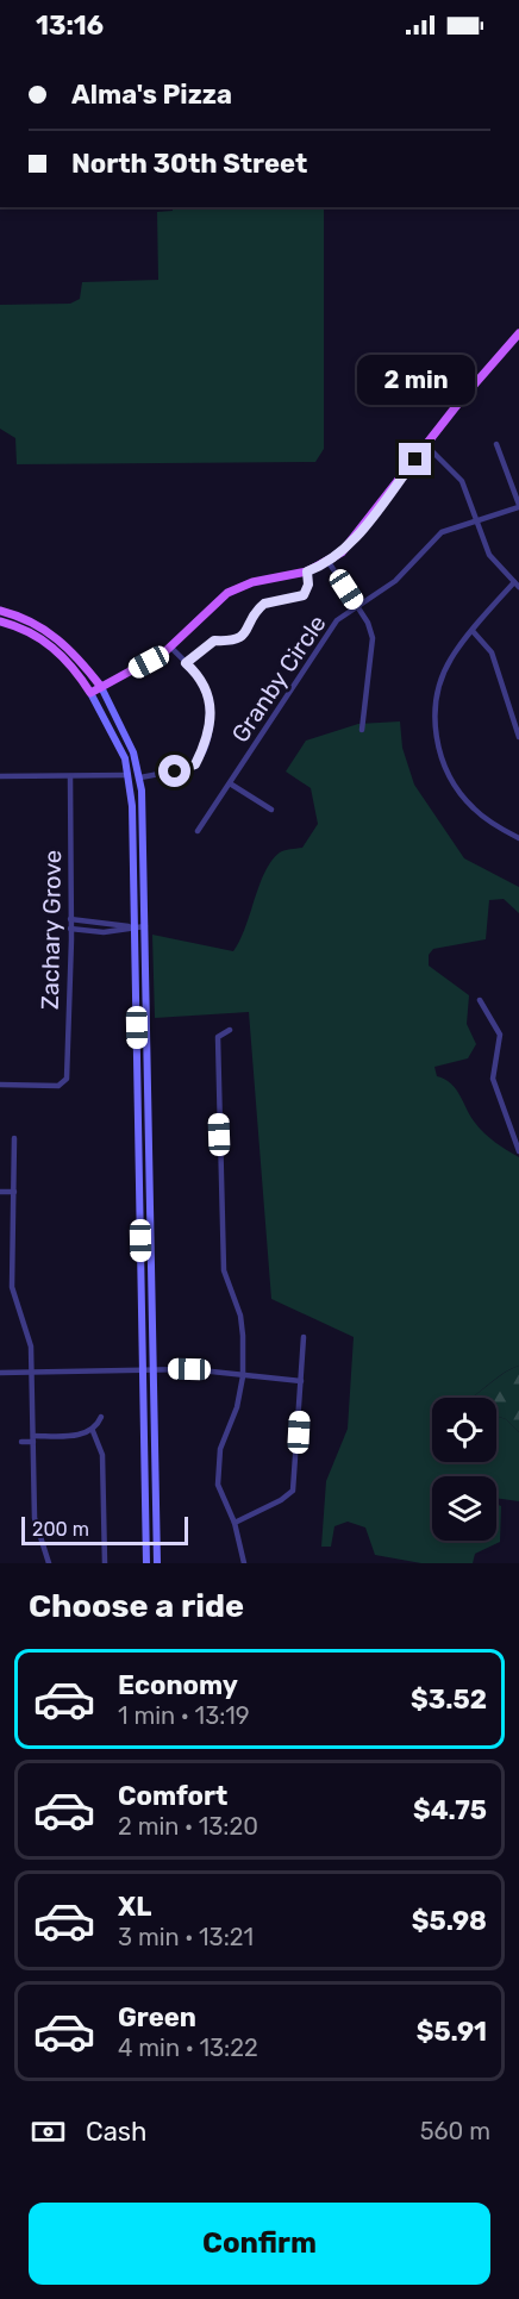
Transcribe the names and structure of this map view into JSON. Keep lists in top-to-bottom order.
{
  "streets": {
    "street": ["Granby Circle", "Zachary Grove"]
  },
  "scale_bar": "200 m",
  "page": {
    "status": "13:16",
    "banner": ["Alma's Pizza", "North 30th Street"],
    "bubble": "2 min",
    "scale": "200 m",
    "heading": "Choose a ride",
    "list": [
      {
        "name": "Economy",
        "note": "1 min · 13:19",
        "value": "$3.52"
      },
      {
        "name": "Comfort",
        "note": "2 min · 13:20",
        "value": "$4.75"
      },
      {
        "name": "XL",
        "note": "3 min · 13:21",
        "value": "$5.98"
      },
      {
        "name": "Green",
        "note": "4 min · 13:22",
        "value": "$5.91"
      }
    ],
    "pay": ["Cash", "560 m"],
    "buttons": "Confirm"
  }
}
